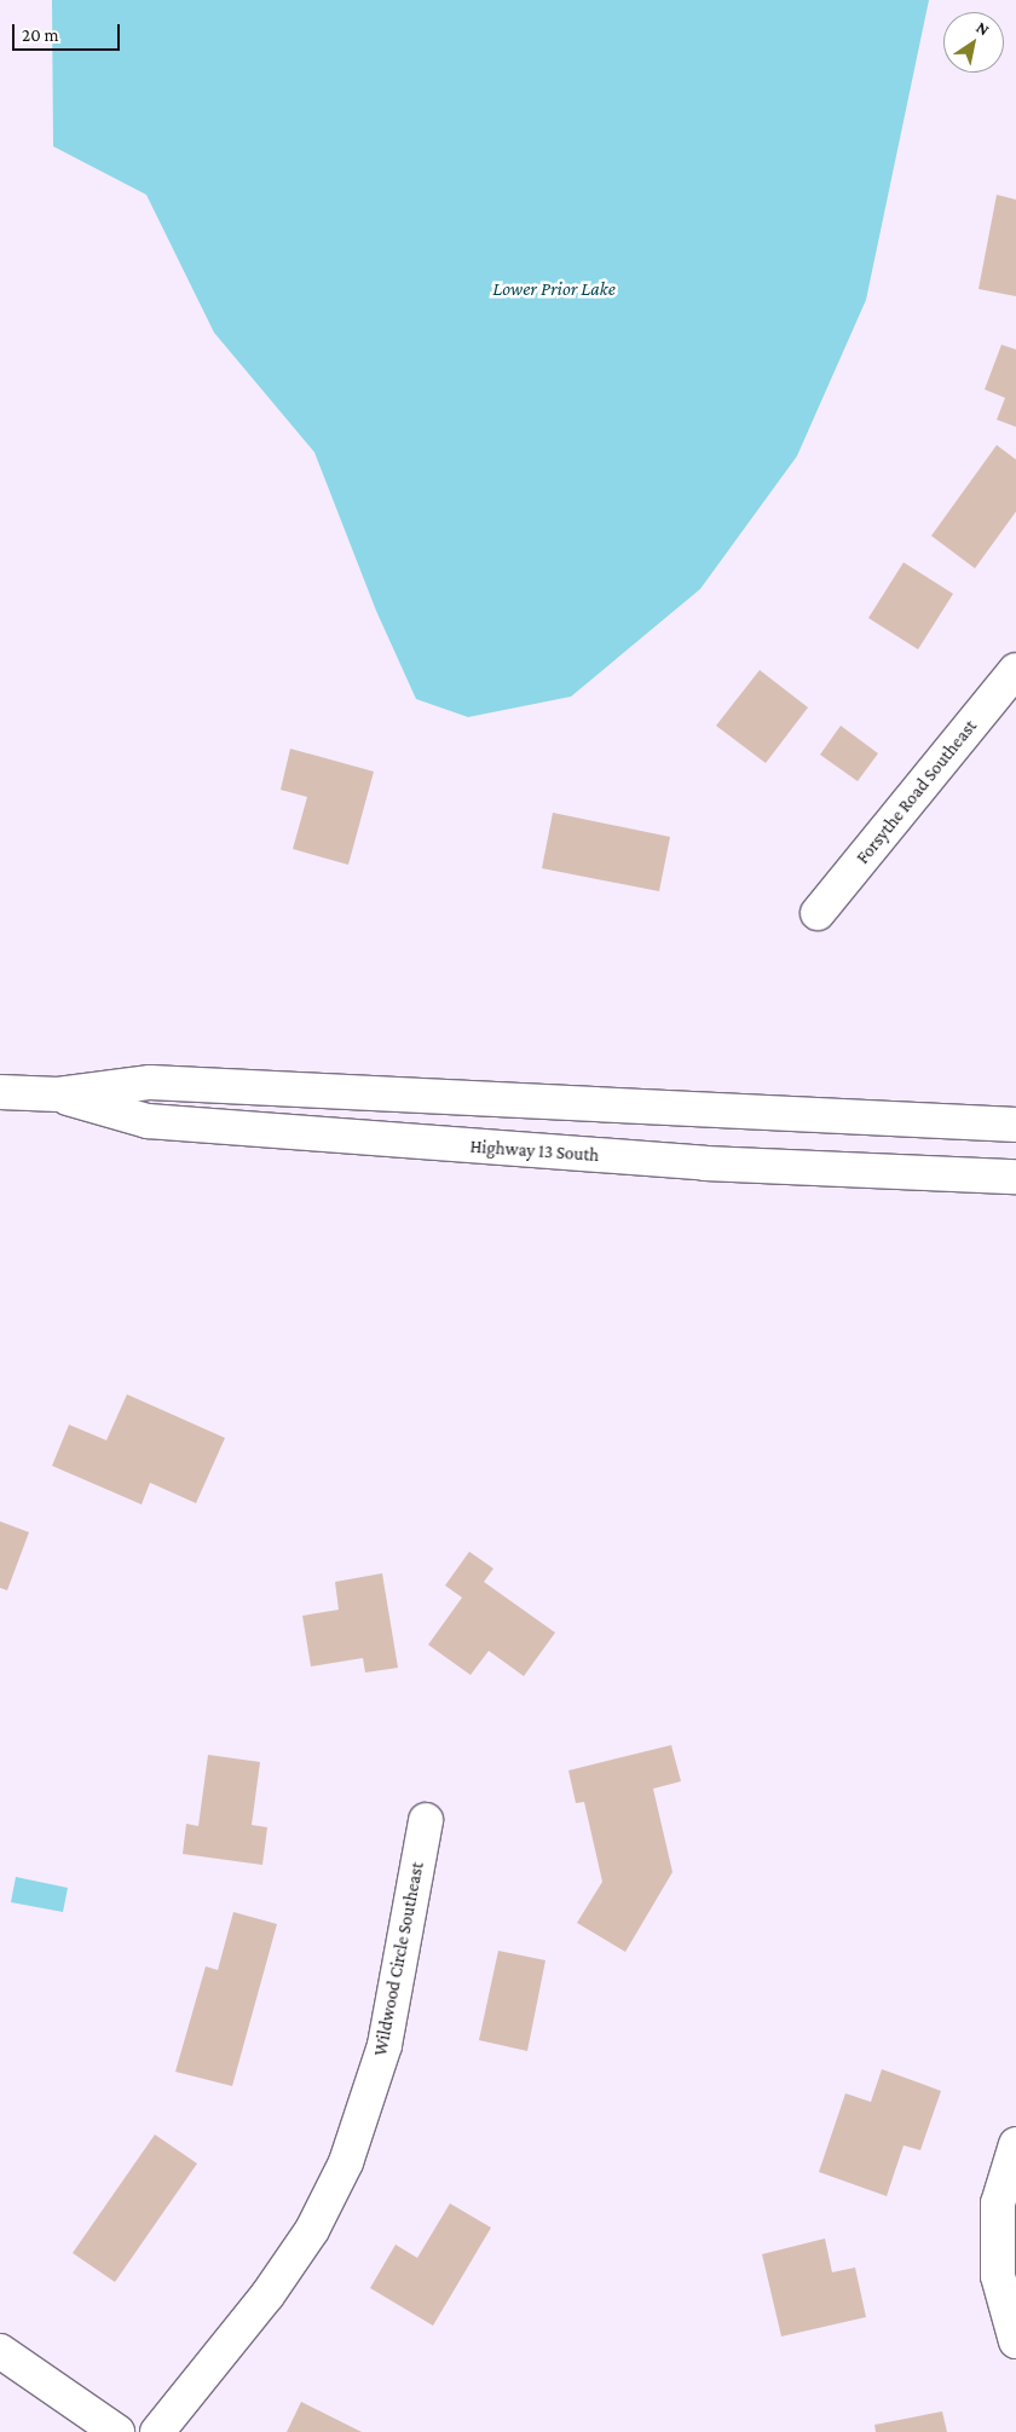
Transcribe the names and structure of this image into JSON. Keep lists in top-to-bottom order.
{
  "streets": {
    "main road": ["Forsythe Road Southeast", "Highway 13 South", "Wildwood Circle Southeast"]
  },
  "water": ["Lower Prior Lake"],
  "scale_bar": "20 m",
  "north": "top right"
}
